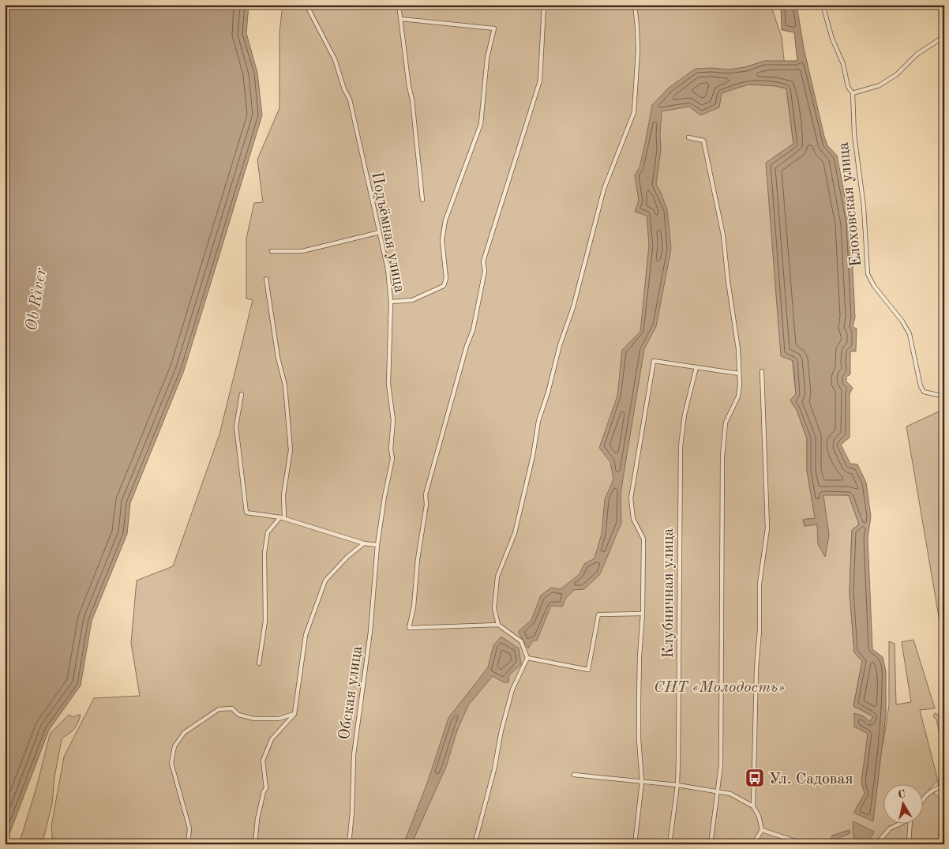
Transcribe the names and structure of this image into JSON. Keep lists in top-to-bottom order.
{
  "streets": {
    "street": [
      "Елоховская улица",
      "Подъёмная улица",
      "Клубничная улица",
      "Обская улица"
    ]
  },
  "crossings": [
    ["Подъёмная улица", "Обская улица"]
  ],
  "water": ["Ob River"],
  "parks": ["СНТ «Молодость»"],
  "places": {
    "bus stop": ["Ул. Садовая"]
  },
  "north": "top"
}
